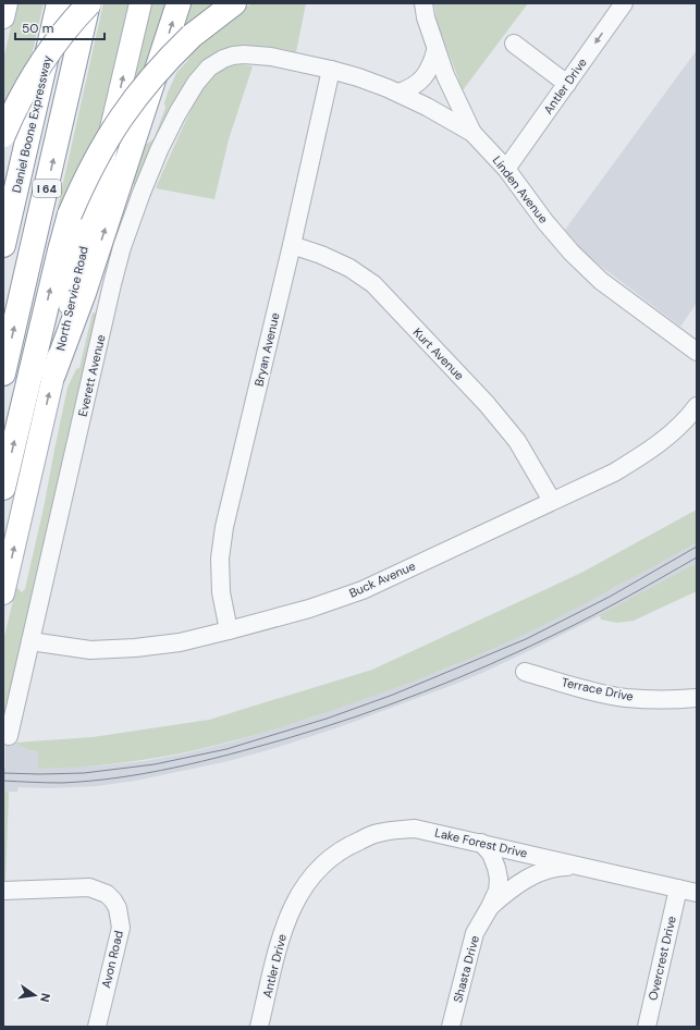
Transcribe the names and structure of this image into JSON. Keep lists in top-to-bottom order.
{
  "streets": {
    "highway": ["Daniel Boone Expressway", "I 64"],
    "main road": ["North Service Road"],
    "street": [
      "Antler Drive",
      "Linden Avenue",
      "Bryan Avenue",
      "Kurt Avenue",
      "Everett Avenue",
      "Buck Avenue",
      "Terrace Drive",
      "Lake Forest Drive",
      "Overcrest Drive",
      "Avon Road",
      "Shasta Drive"
    ]
  },
  "crossings": [
    ["Antler Drive", "Linden Avenue"],
    ["Antler Drive", "Lake Forest Drive"],
    ["Linden Avenue", "Bryan Avenue"],
    ["Linden Avenue", "Everett Avenue"],
    ["Bryan Avenue", "Kurt Avenue"],
    ["Bryan Avenue", "Buck Avenue"],
    ["Kurt Avenue", "Buck Avenue"],
    ["Everett Avenue", "Buck Avenue"],
    ["Lake Forest Drive", "Overcrest Drive"],
    ["Lake Forest Drive", "Shasta Drive"]
  ],
  "one_way": ["North Service Road"],
  "scale_bar": "50 m",
  "north": "right"
}
